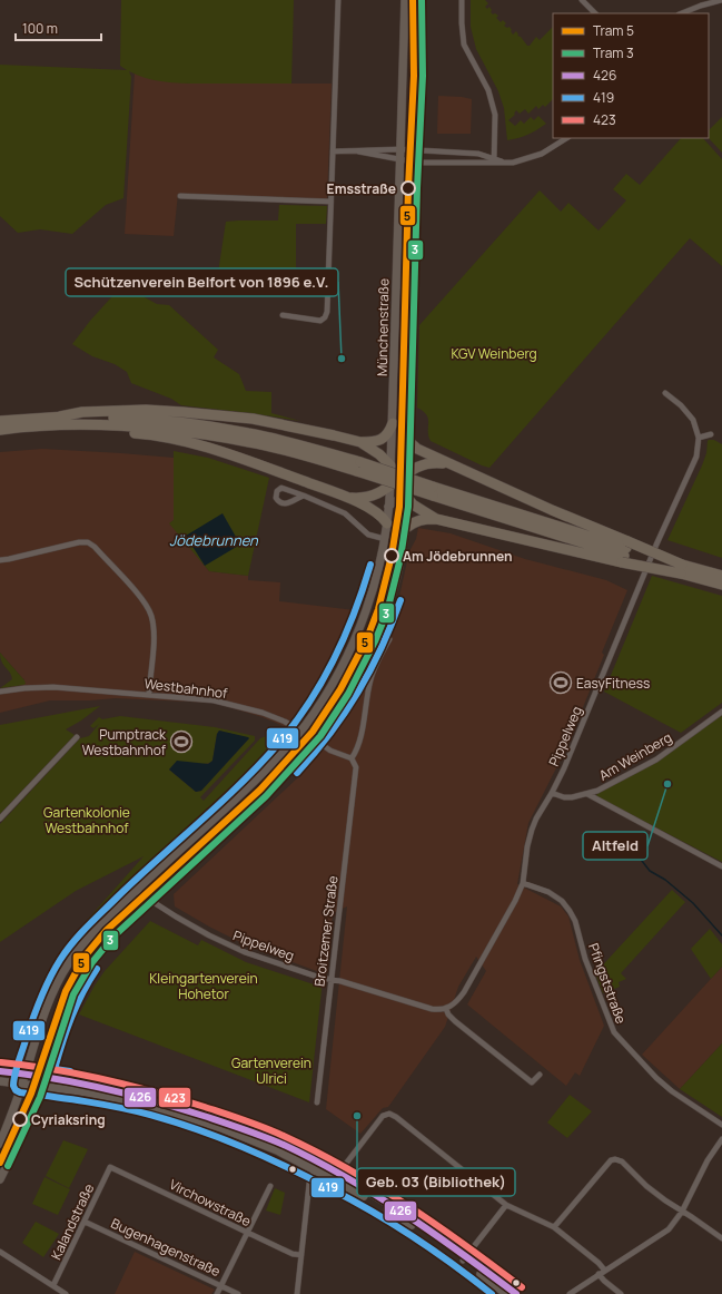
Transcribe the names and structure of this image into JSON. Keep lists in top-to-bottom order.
{
  "streets": {
    "main road": ["Münchenstraße"],
    "street": [
      "Westbahnhof",
      "Pippelweg",
      "Am Weinberg",
      "Broitzemer Straße",
      "Pfingststraße",
      "Virchowstraße",
      "Kalandstraße",
      "Bugenhagenstraße"
    ]
  },
  "crossings": [
    ["Münchenstraße", "Pippelweg"],
    ["Westbahnhof", "Broitzemer Straße"],
    ["Pippelweg", "Am Weinberg"],
    ["Pippelweg", "Broitzemer Straße"],
    ["Pippelweg", "Pfingststraße"],
    ["Virchowstraße", "Kalandstraße"],
    ["Kalandstraße", "Bugenhagenstraße"]
  ],
  "water": ["Jödebrunnen"],
  "parks": [
    "KGV Weinberg",
    "Gartenkolonie Westbahnhof",
    "Kleingartenverein Hohetor",
    "Gartenverein Ulrici"
  ],
  "places": {
    "other": [
      "Emsstraße",
      "Schützenverein Belfort von 1896 e.V.",
      "Am Jödebrunnen",
      "Altfeld",
      "Geb. 03 (Bibliothek)",
      "Cyriaksring"
    ],
    "sports": ["EasyFitness", "Pumptrack Westbahnhof"]
  },
  "lines": [
    "tram line 5",
    "tram line 3",
    "transit line 419",
    "transit line 423",
    "transit line 426"
  ],
  "legend": [
    "Tram 5",
    "Tram 3",
    "426",
    "419",
    "423"
  ],
  "scale_bar": "100 m"
}
